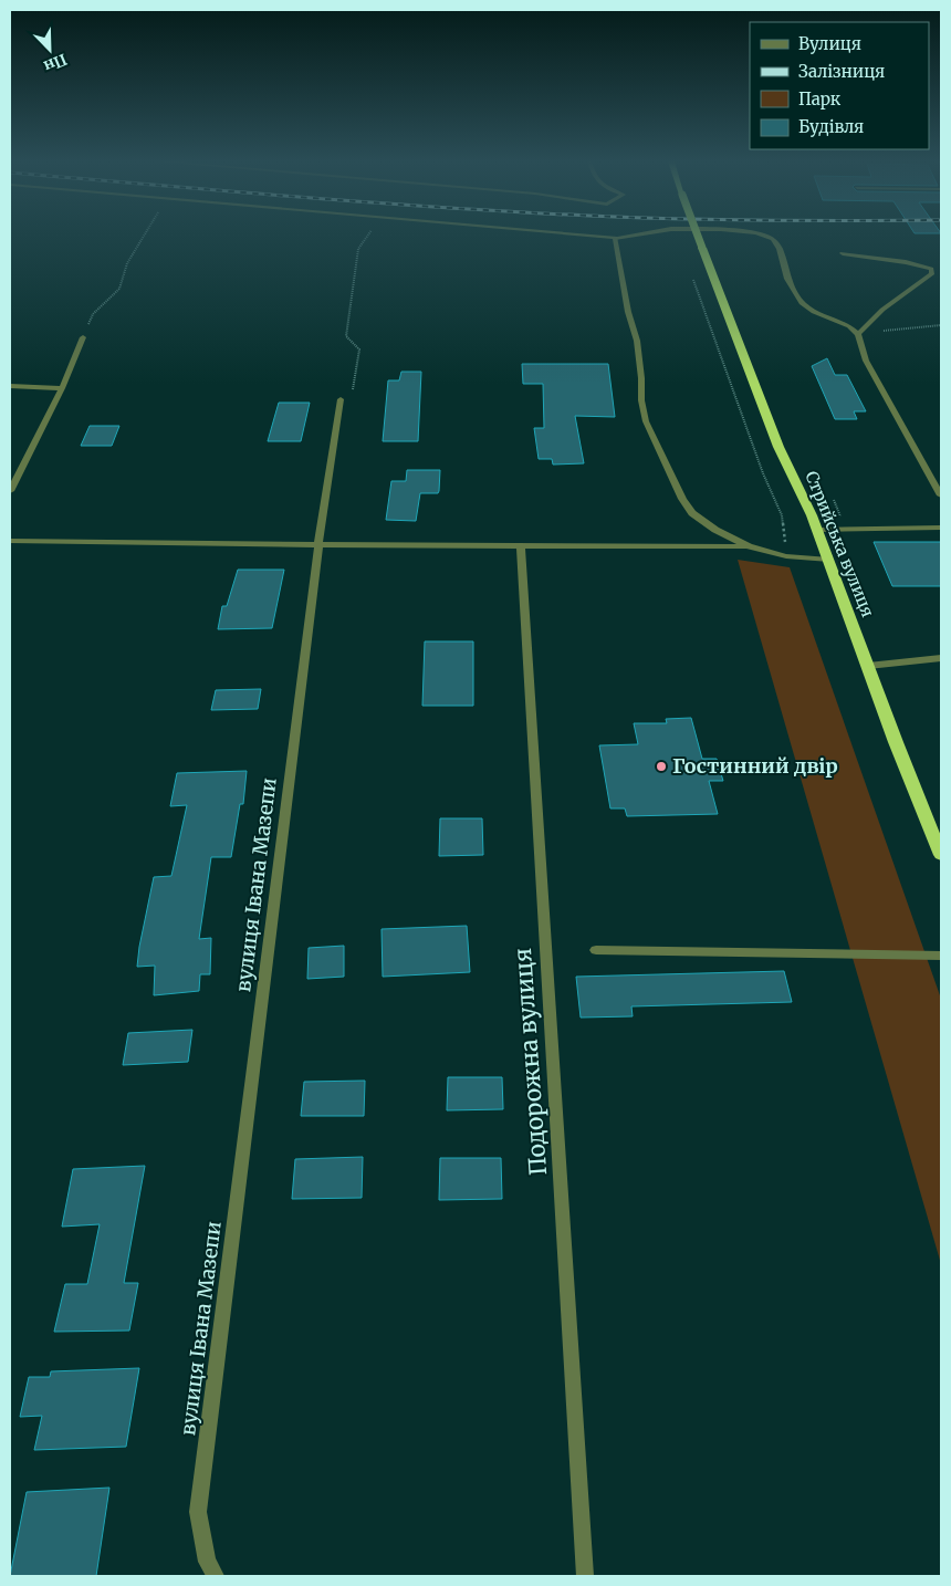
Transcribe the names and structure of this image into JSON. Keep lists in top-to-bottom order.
{
  "streets": {
    "highway": ["Стрийська вулиця"],
    "street": ["вулиця Івана Мазепи", "Подорожна вулиця"]
  },
  "places": ["Гостинний двір"],
  "legend": [
    "Вулиця",
    "Залізниця",
    "Парк",
    "Будівля"
  ],
  "north": "bottom right"
}
